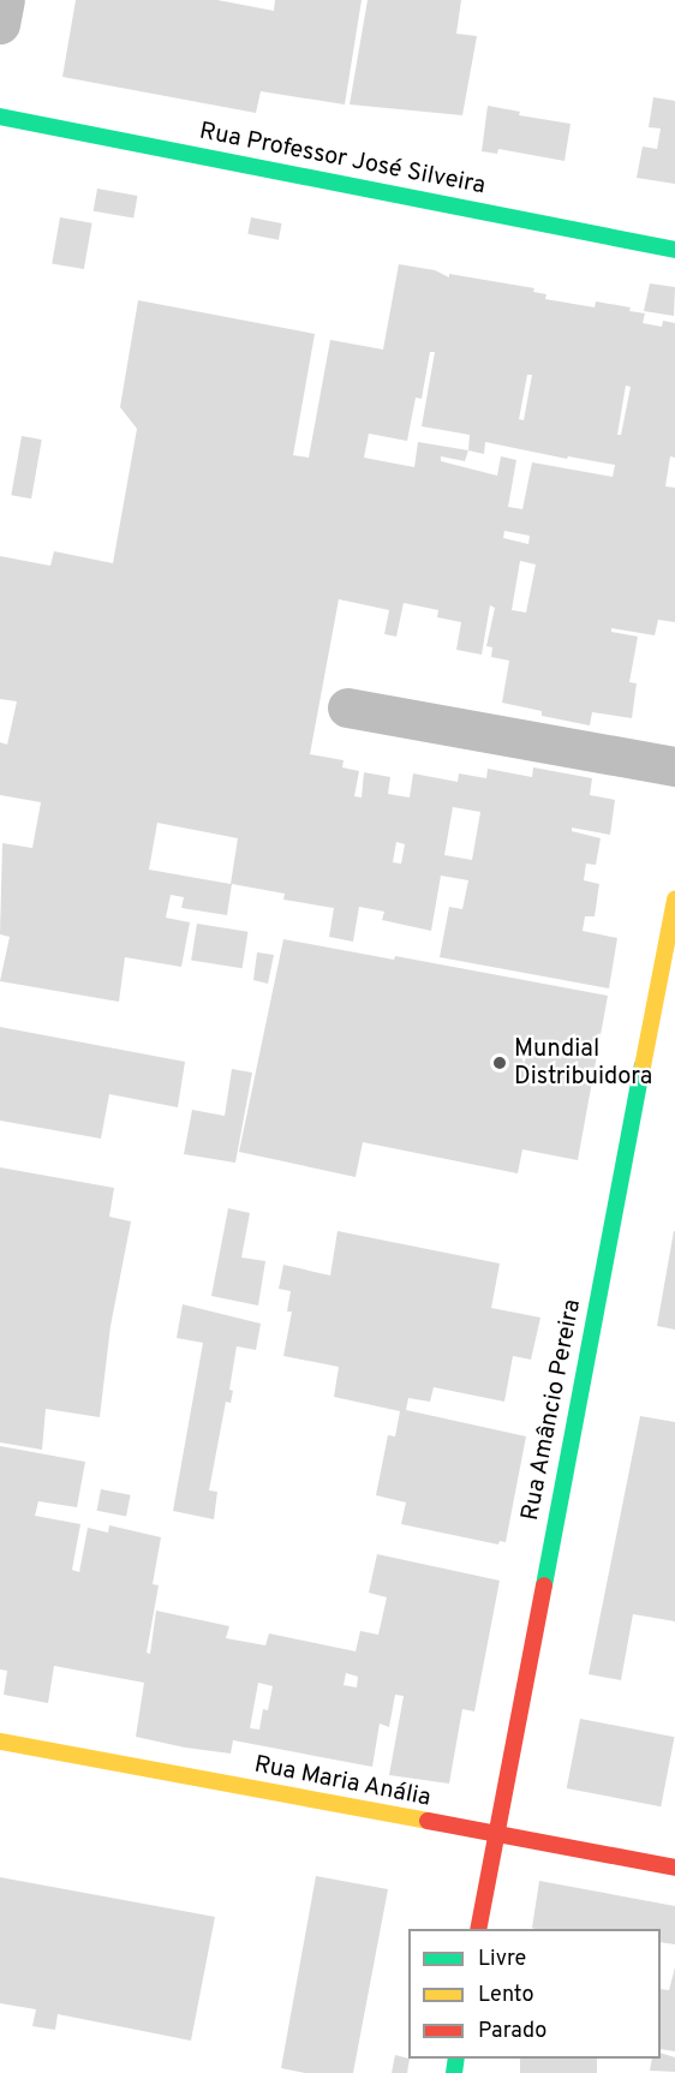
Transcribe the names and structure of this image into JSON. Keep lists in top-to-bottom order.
{
  "streets": {
    "street": ["Rua Professor José Silveira", "Rua Amâncio Pereira", "Rua Maria Anália"]
  },
  "crossings": [
    ["Rua Amâncio Pereira", "Rua Maria Anália"]
  ],
  "places": ["Mundial Distribuidora"],
  "legend": ["Livre", "Lento", "Parado"]
}
